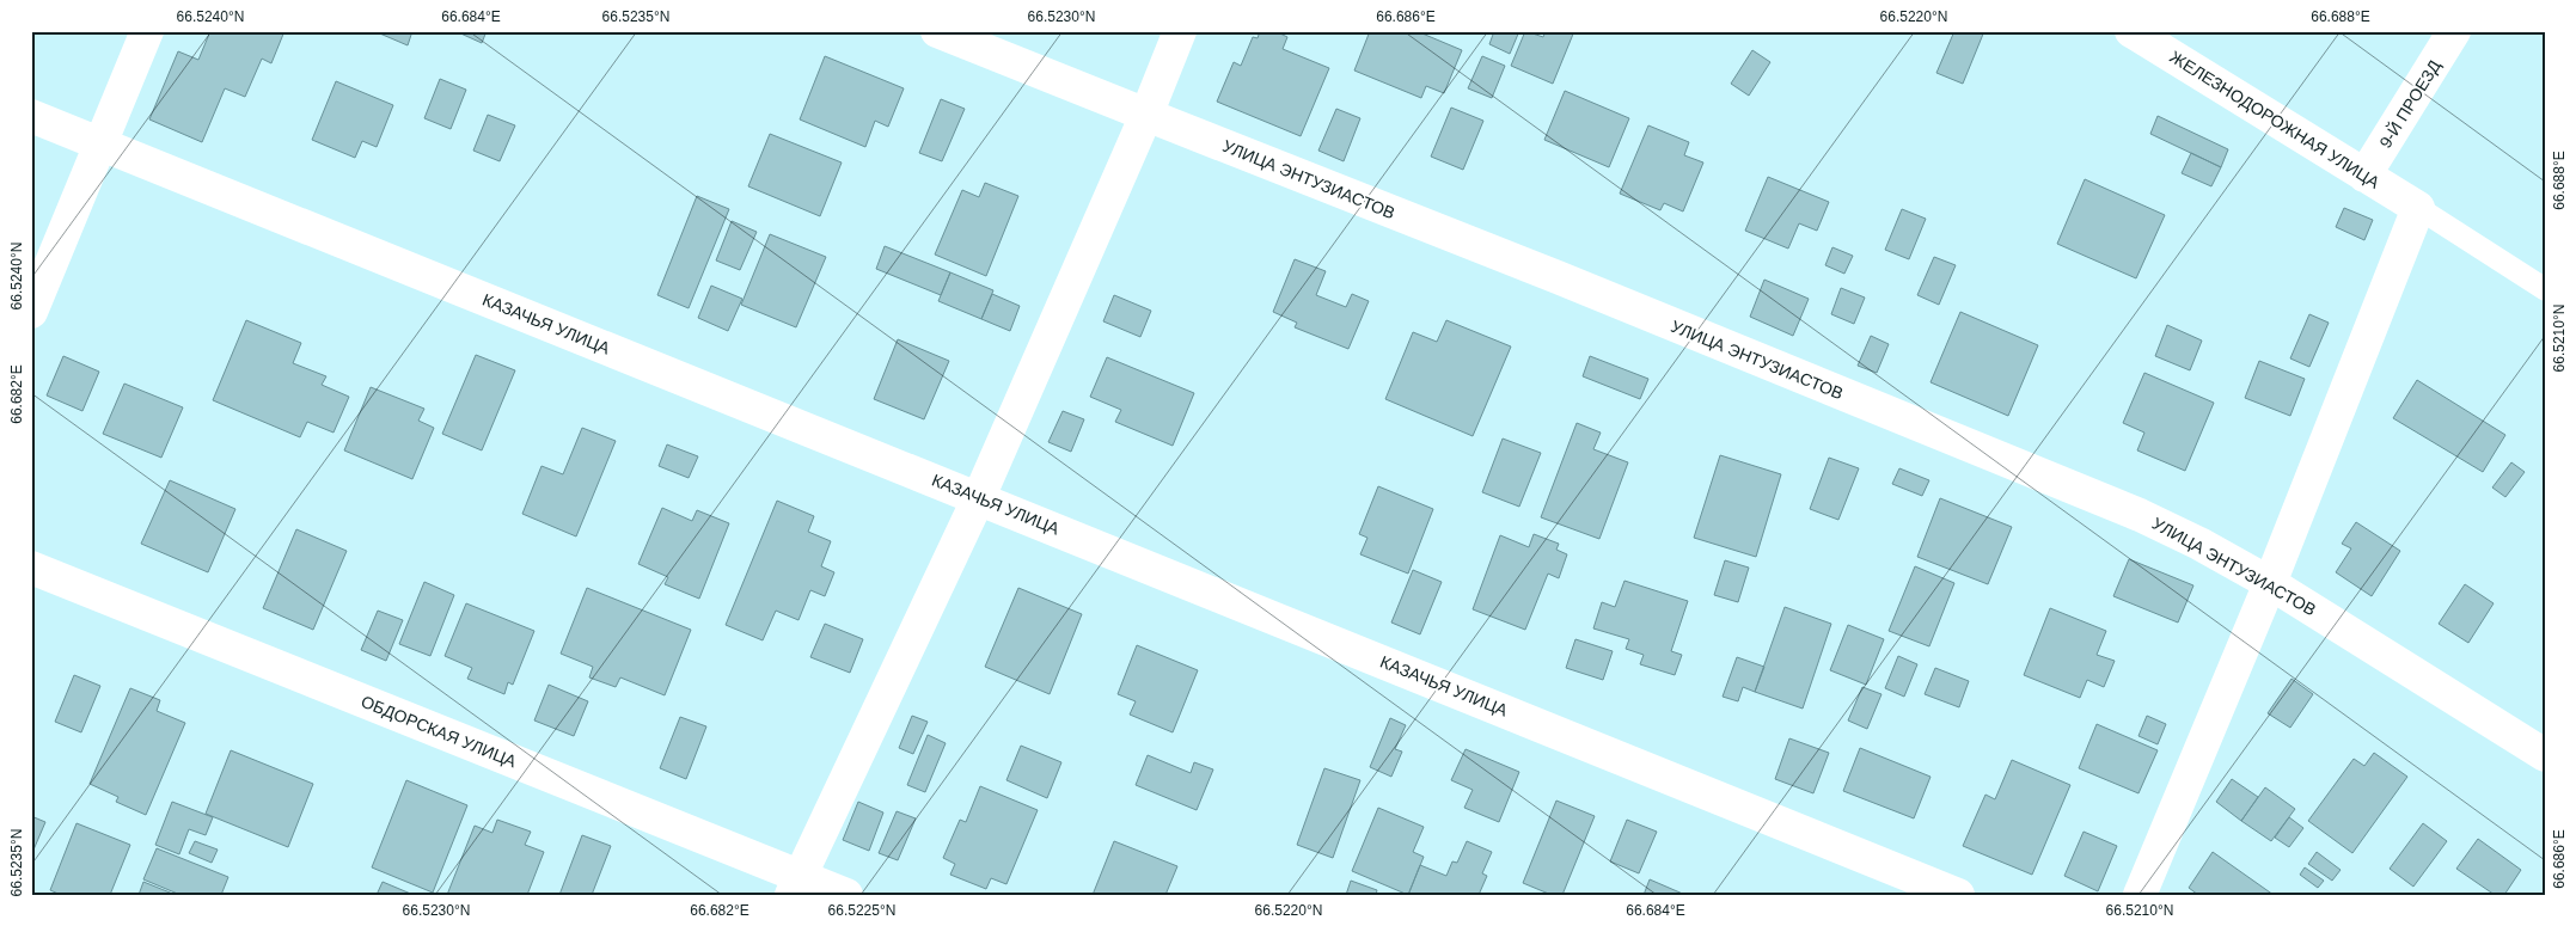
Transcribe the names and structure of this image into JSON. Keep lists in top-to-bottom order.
{
  "streets": {
    "street": [
      "9-Й ПРОЕЗД",
      "ЖЕЛЕЗНОДОРОЖНАЯ УЛИЦА",
      "УЛИЦА ЭНТУЗИАСТОВ",
      "КАЗАЧЬЯ УЛИЦА",
      "ОБДОРСКАЯ УЛИЦА"
    ]
  },
  "crossings": [
    ["9-Й ПРОЕЗД", "ЖЕЛЕЗНОДОРОЖНАЯ УЛИЦА"]
  ],
  "coordinates": [
    "66.5240°N",
    "66.684°E",
    "66.5235°N",
    "66.5230°N",
    "66.686°E",
    "66.5220°N",
    "66.688°E",
    "66.5210°N",
    "66.682°E",
    "66.5225°N"
  ]
}
